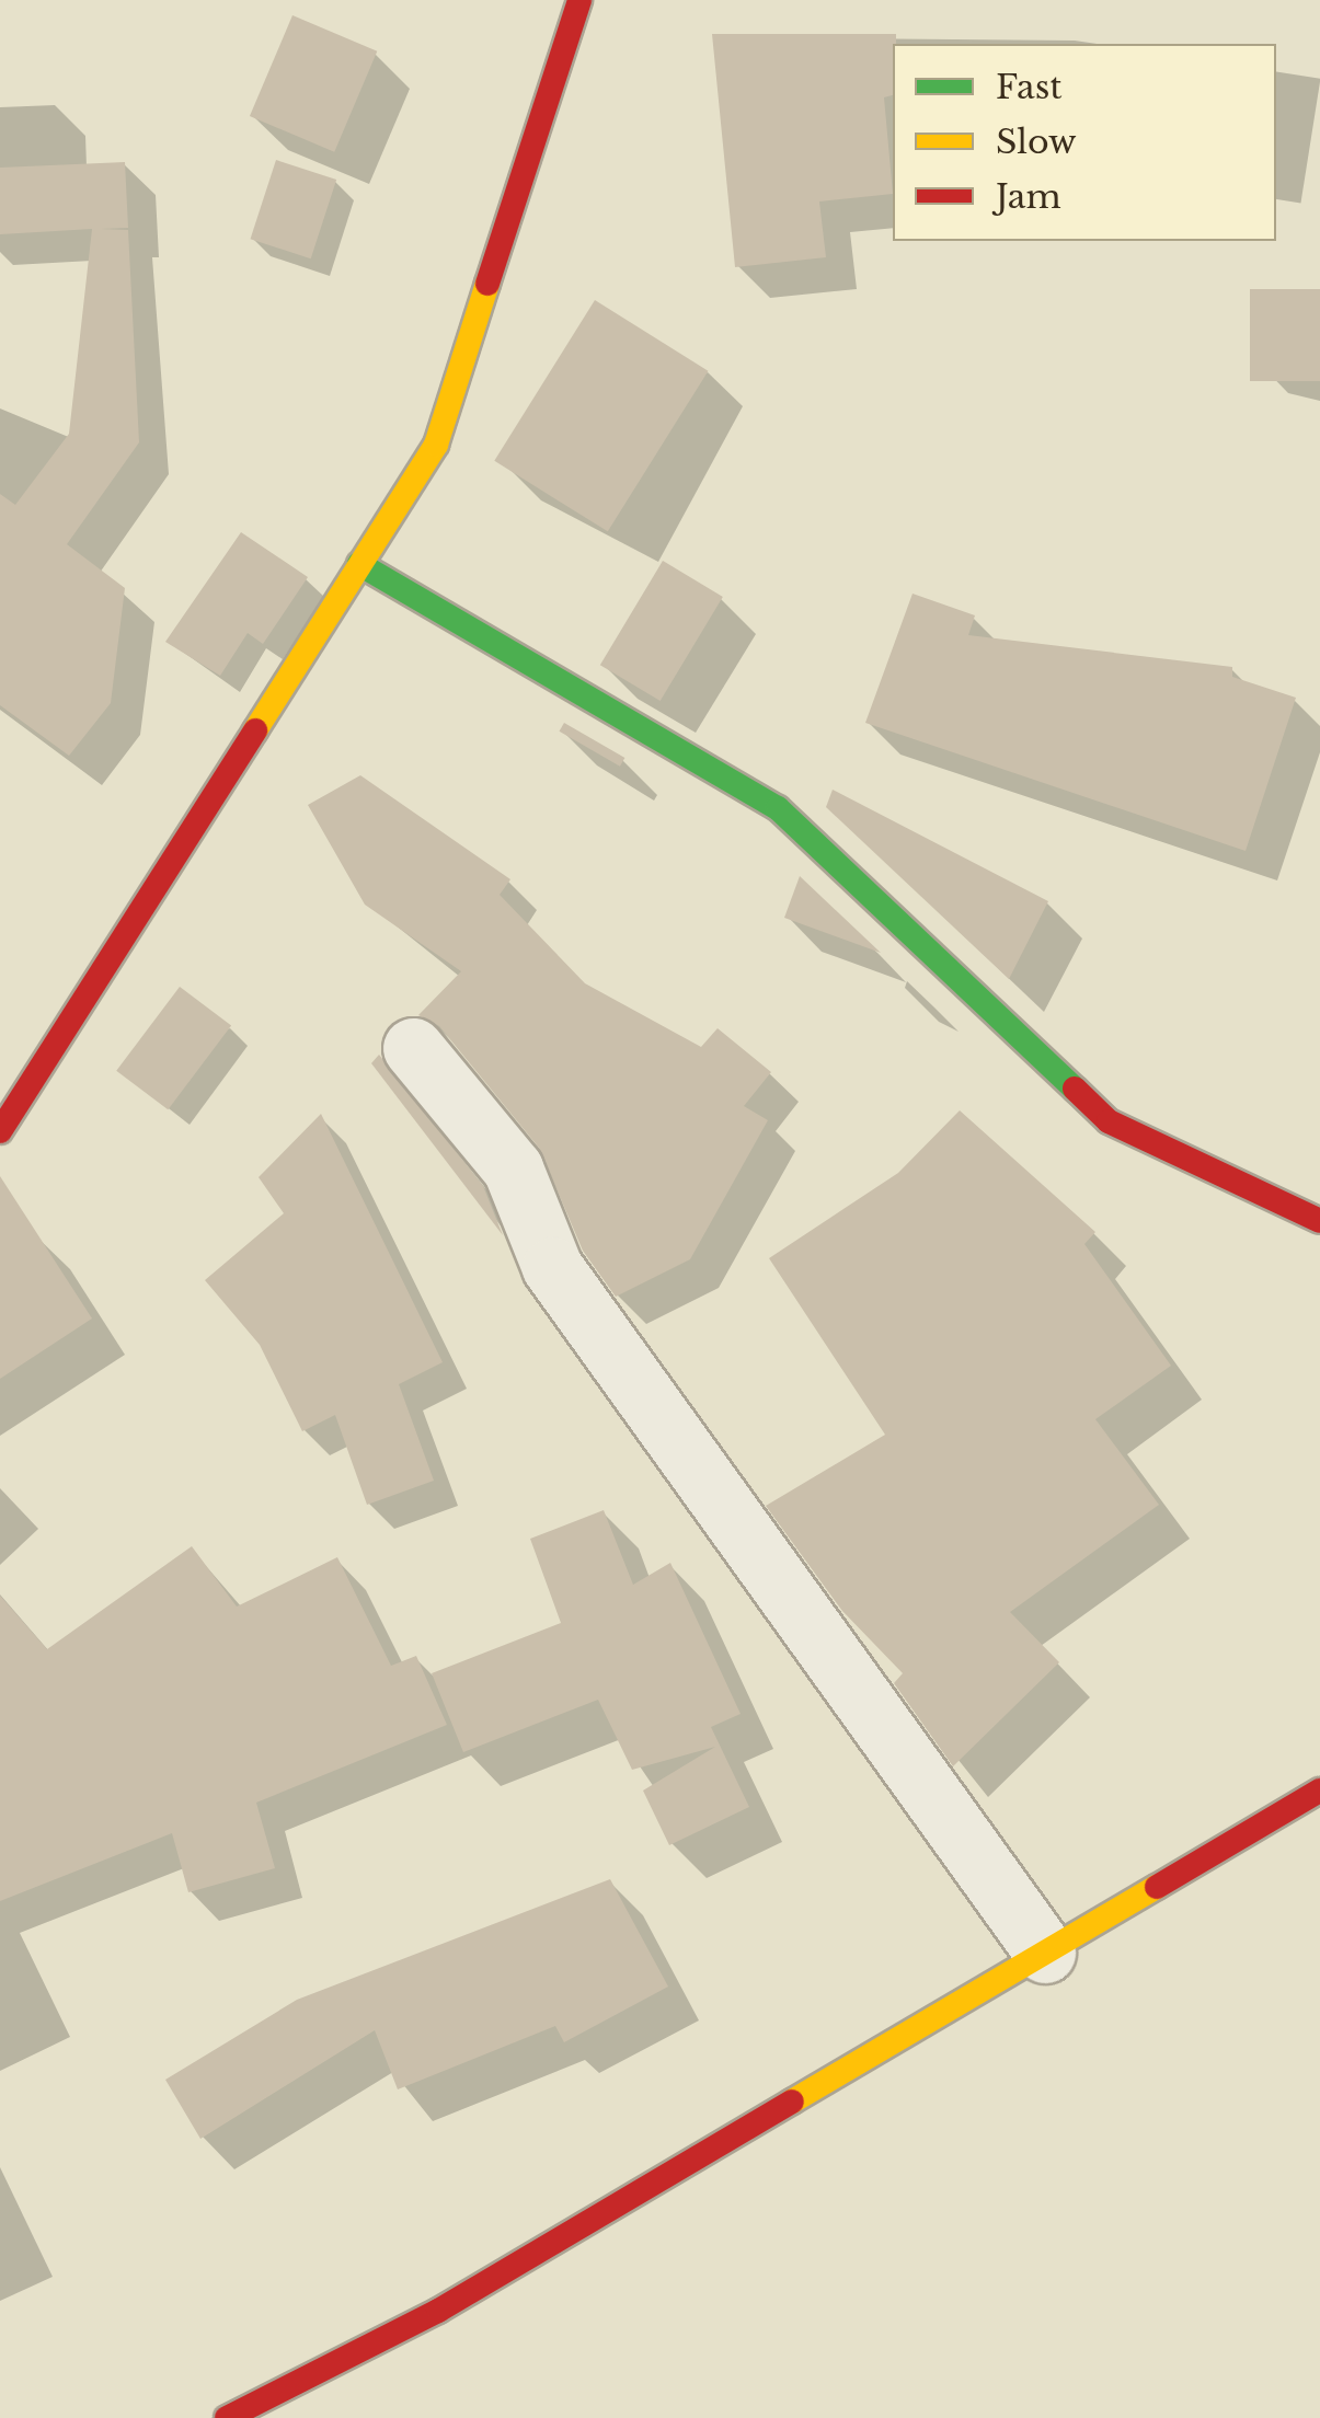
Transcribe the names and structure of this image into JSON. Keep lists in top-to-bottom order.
{
  "legend": ["Fast", "Slow", "Jam"]
}
